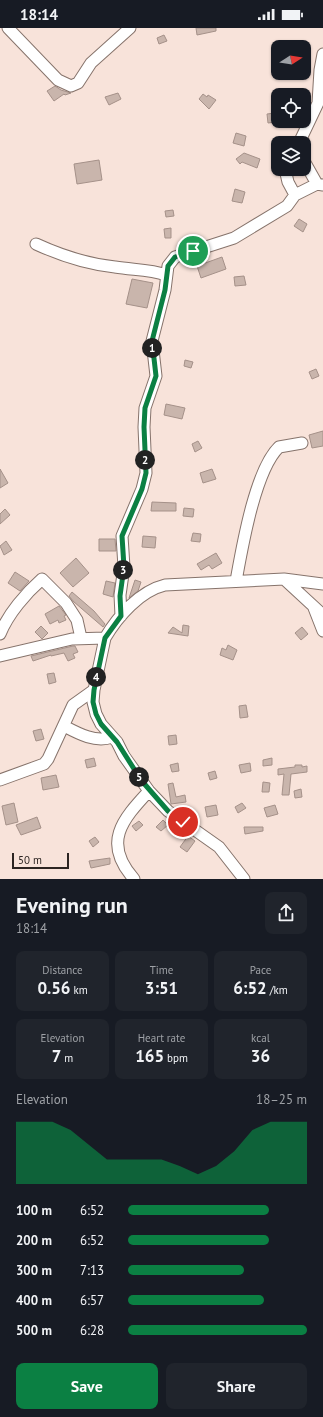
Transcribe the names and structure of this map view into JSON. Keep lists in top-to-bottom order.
{
  "scale_bar": "50 m",
  "north": "right",
  "page": {
    "status": "18:14",
    "pins": [
      "1",
      "2",
      "3",
      "4",
      "5"
    ],
    "scale": "50 m",
    "heading": ["Evening run", "18:14"],
    "stats": [
      ["Distance", "0.56 km"],
      ["Time", "3:51"],
      ["Pace", "6:52 /km"],
      ["Elevation", "7 m"],
      ["Heart rate", "165 bpm"],
      ["kcal", "36"]
    ],
    "chart": ["Elevation", "18–25 m"],
    "list": [
      {
        "name": "100 m",
        "note": "6:52"
      },
      {
        "name": "200 m",
        "note": "6:52"
      },
      {
        "name": "300 m",
        "note": "7:13"
      },
      {
        "name": "400 m",
        "note": "6:57"
      },
      {
        "name": "500 m",
        "note": "6:28"
      }
    ],
    "buttons": ["Save", "Share"]
  }
}
